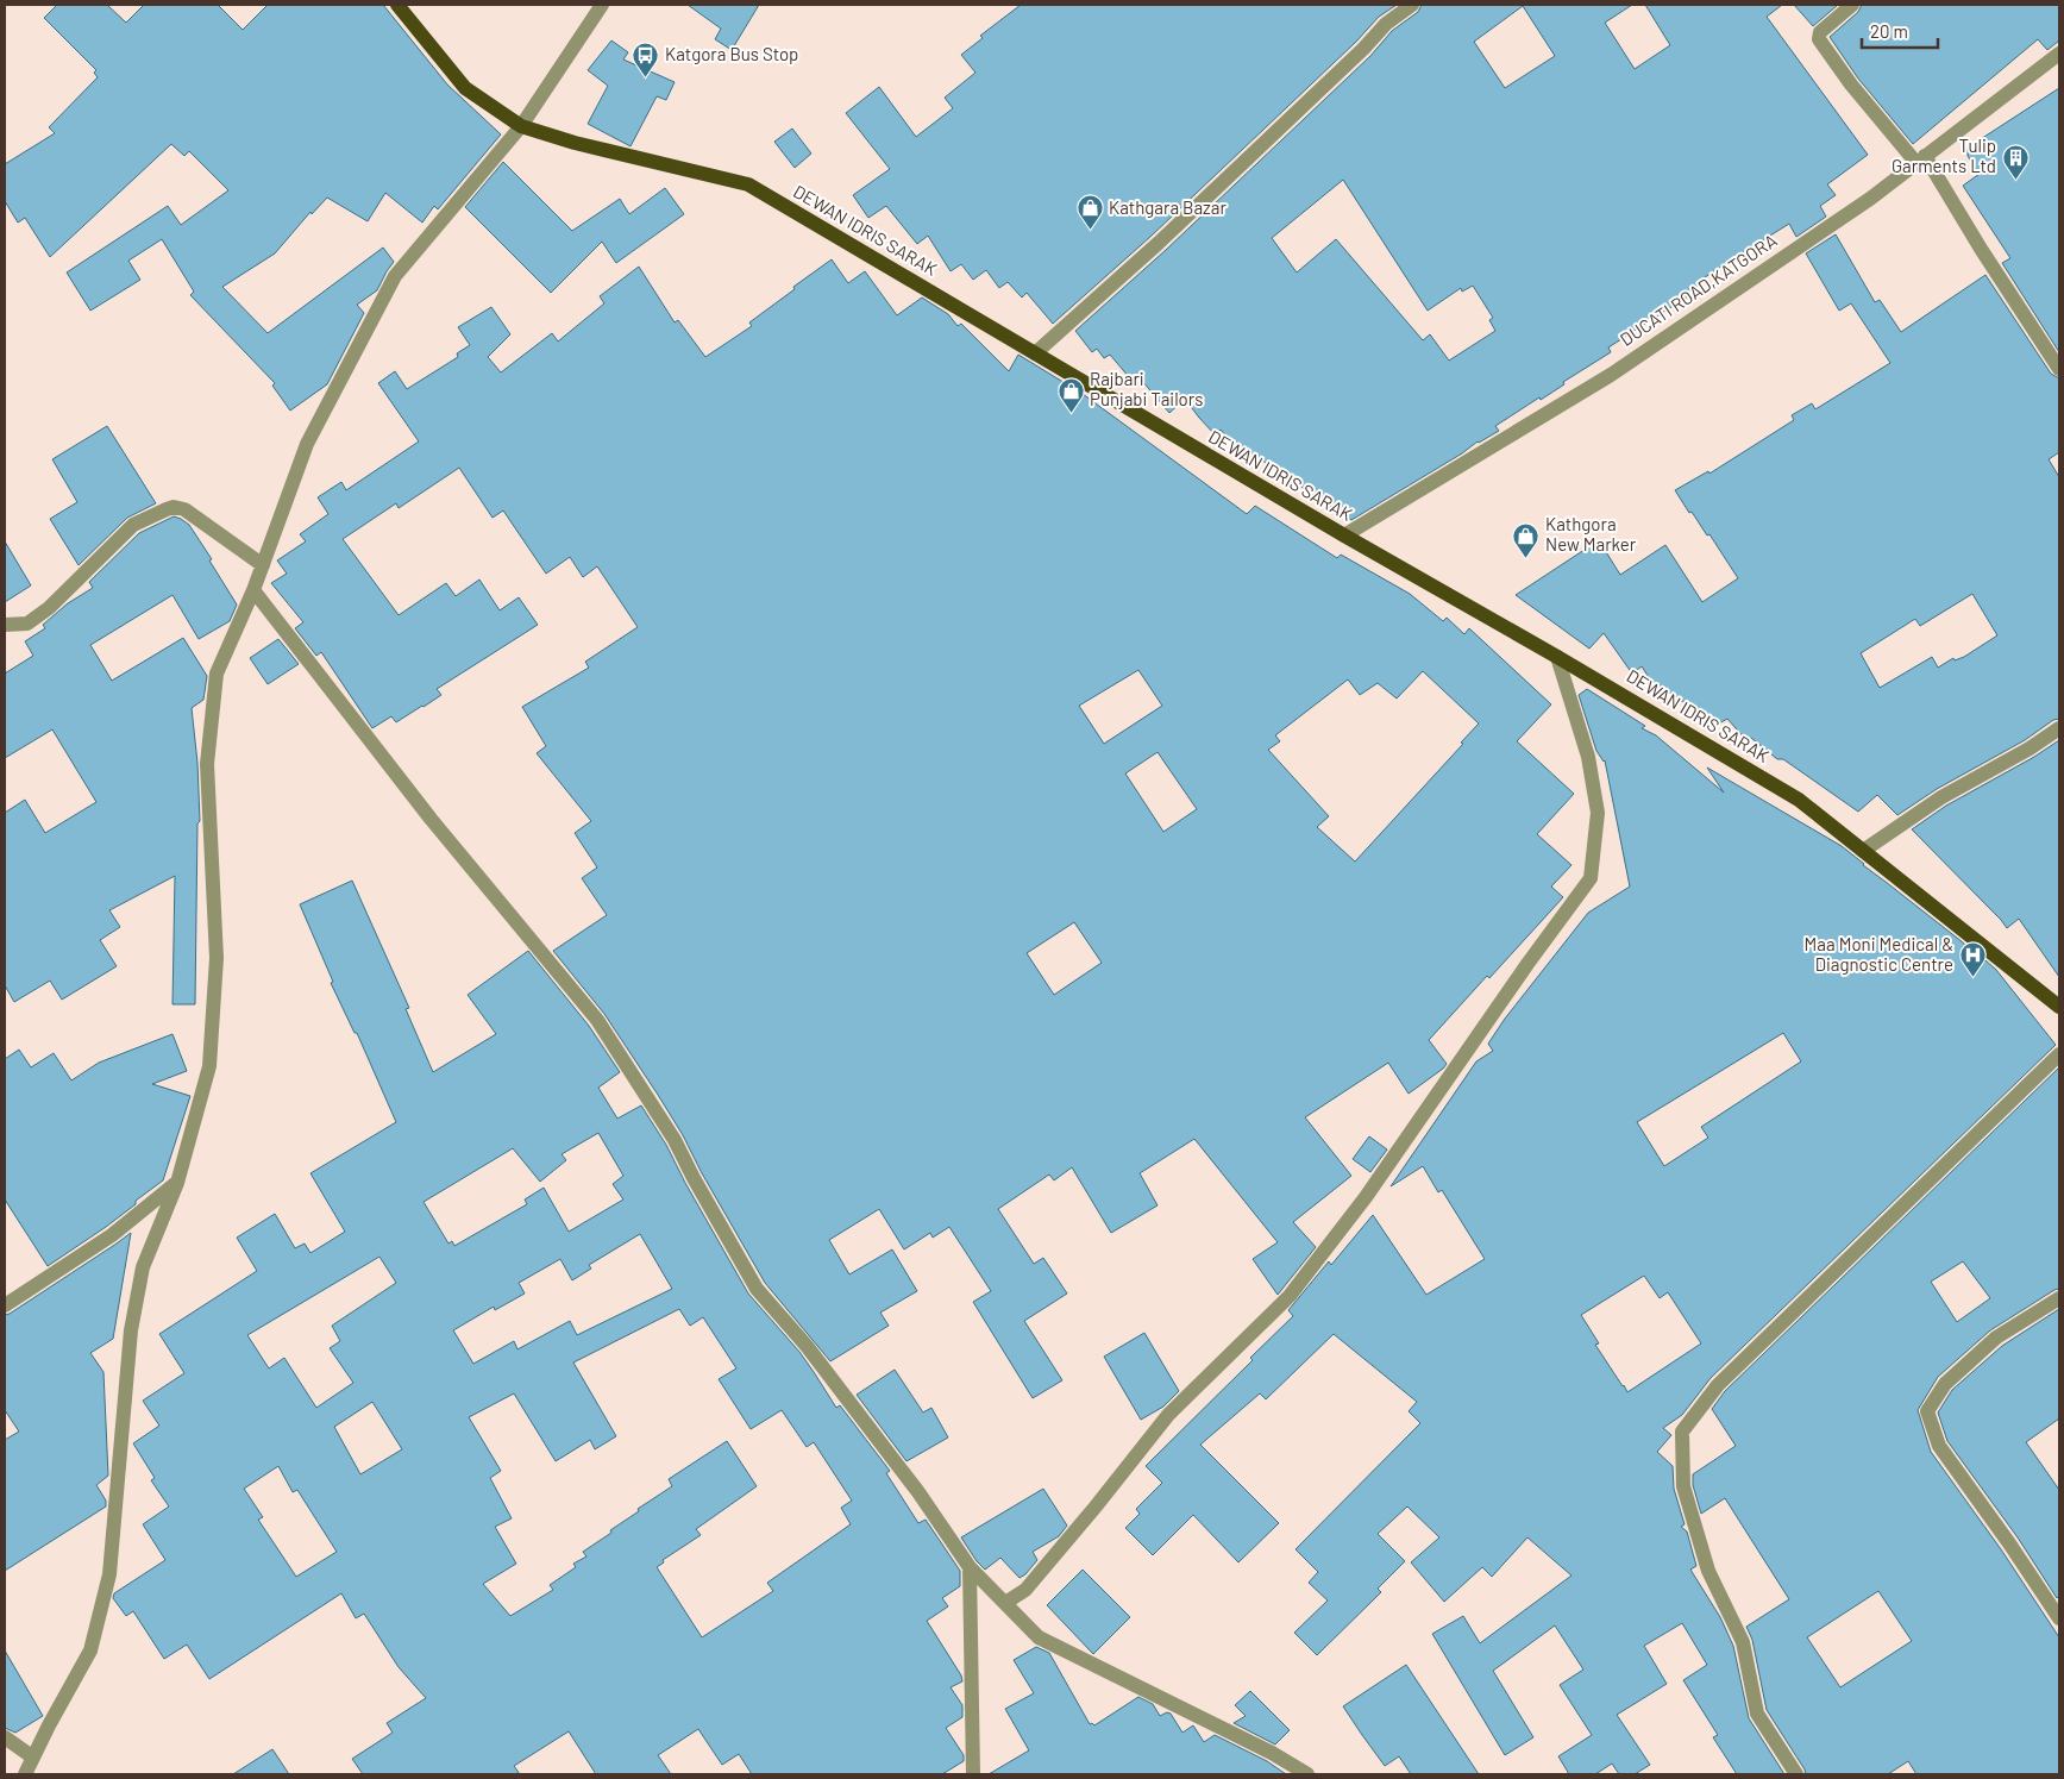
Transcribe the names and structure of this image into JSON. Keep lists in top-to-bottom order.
{
  "streets": {
    "main road": ["DEWAN IDRIS SARAK"],
    "street": ["DUCATI ROAD,KATGORA"]
  },
  "crossings": [
    ["DEWAN IDRIS SARAK", "DUCATI ROAD,KATGORA"]
  ],
  "places": {
    "bus stop": ["Katgora Bus Stop"],
    "building": ["Tulip Garments Ltd"],
    "shop": ["Kathgara Bazar", "Rajbari Punjabi Tailors", "Kathgora New Marker"],
    "hospital": ["Maa Moni Medical & Diagnostic Centre"]
  },
  "scale_bar": "20 m"
}
